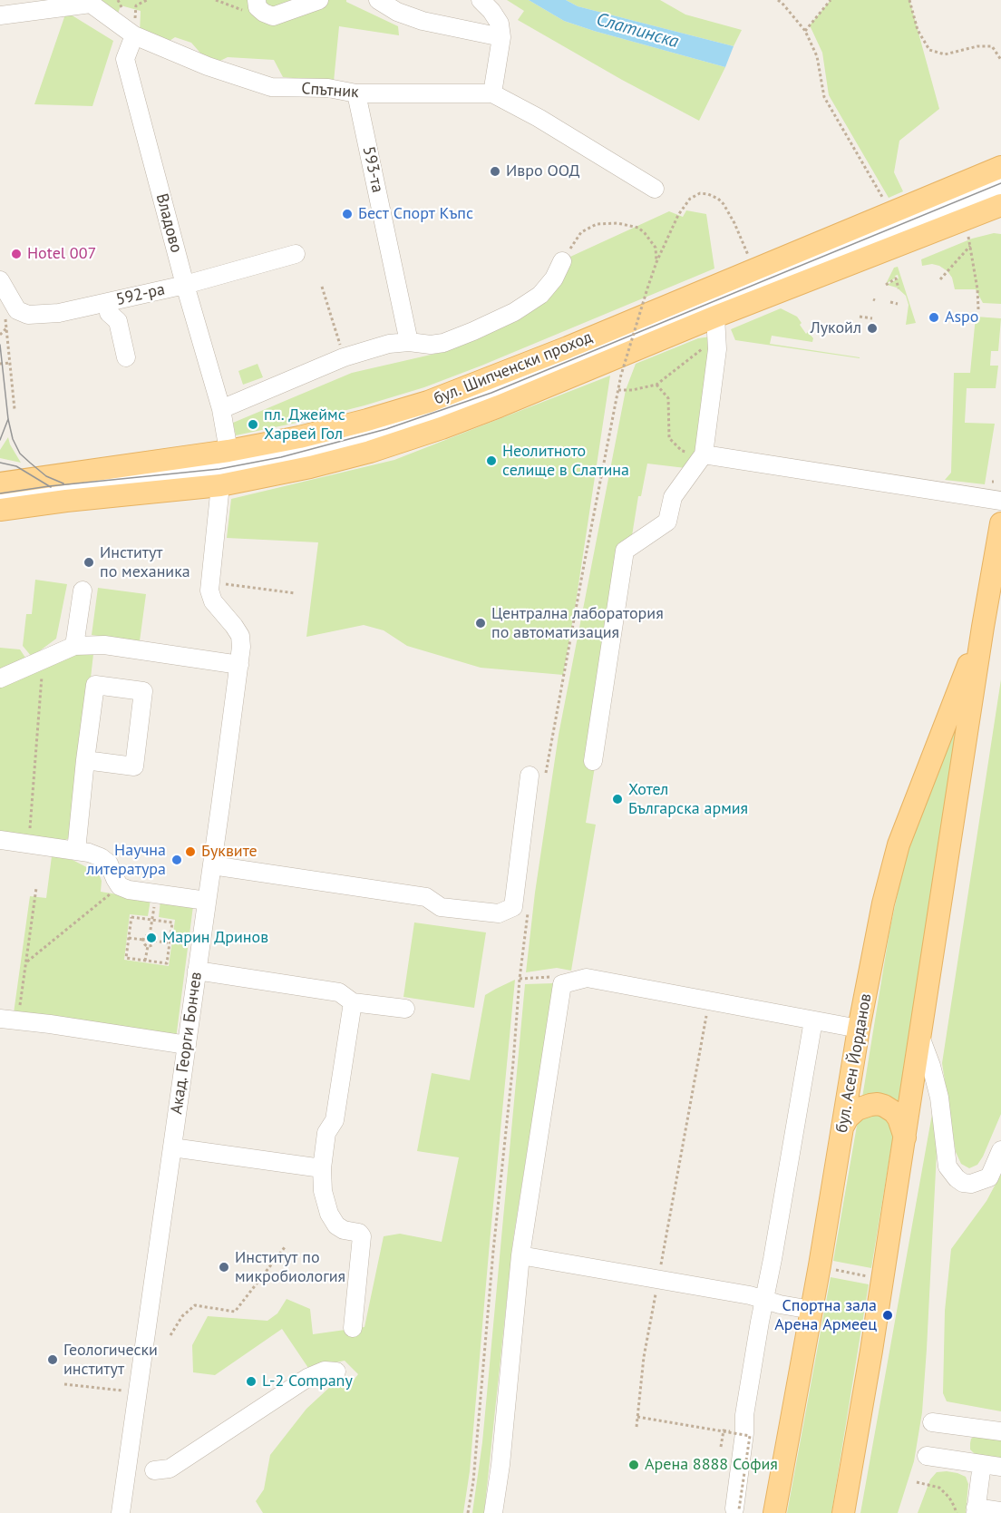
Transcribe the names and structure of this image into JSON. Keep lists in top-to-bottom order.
{
  "streets": {
    "main road": ["бул. Шипченски проход", "бул. Асен Йорданов"],
    "street": [
      "Спътник",
      "593-та",
      "Владово",
      "592-ра",
      "Акад. Георги Бончев"
    ]
  },
  "crossings": [
    ["Спътник", "593-та"],
    ["Спътник", "Владово"],
    ["Владово", "592-ра"],
    ["Владово", "бул. Шипченски проход"],
    ["бул. Шипченски проход", "Акад. Георги Бончев"]
  ],
  "water": ["Слатинска"],
  "places": [
    "Ивро ООД",
    "Бест Спорт Къпс",
    "Hotel 007",
    "Aspo",
    "Лукойл",
    "пл. Джеймс Харвей Гол",
    "Неолитното селище в Слатина",
    "Институт по механика",
    "Централна лаборатория по автоматизация",
    "Хотел Българска армия",
    "Буквите",
    "Научна литература",
    "Марин Дринов",
    "Институт по микробиология",
    "Спортна зала Арена Армеец",
    "Геологически институт",
    "L-2 Company",
    "Арена 8888 София"
  ]
}
